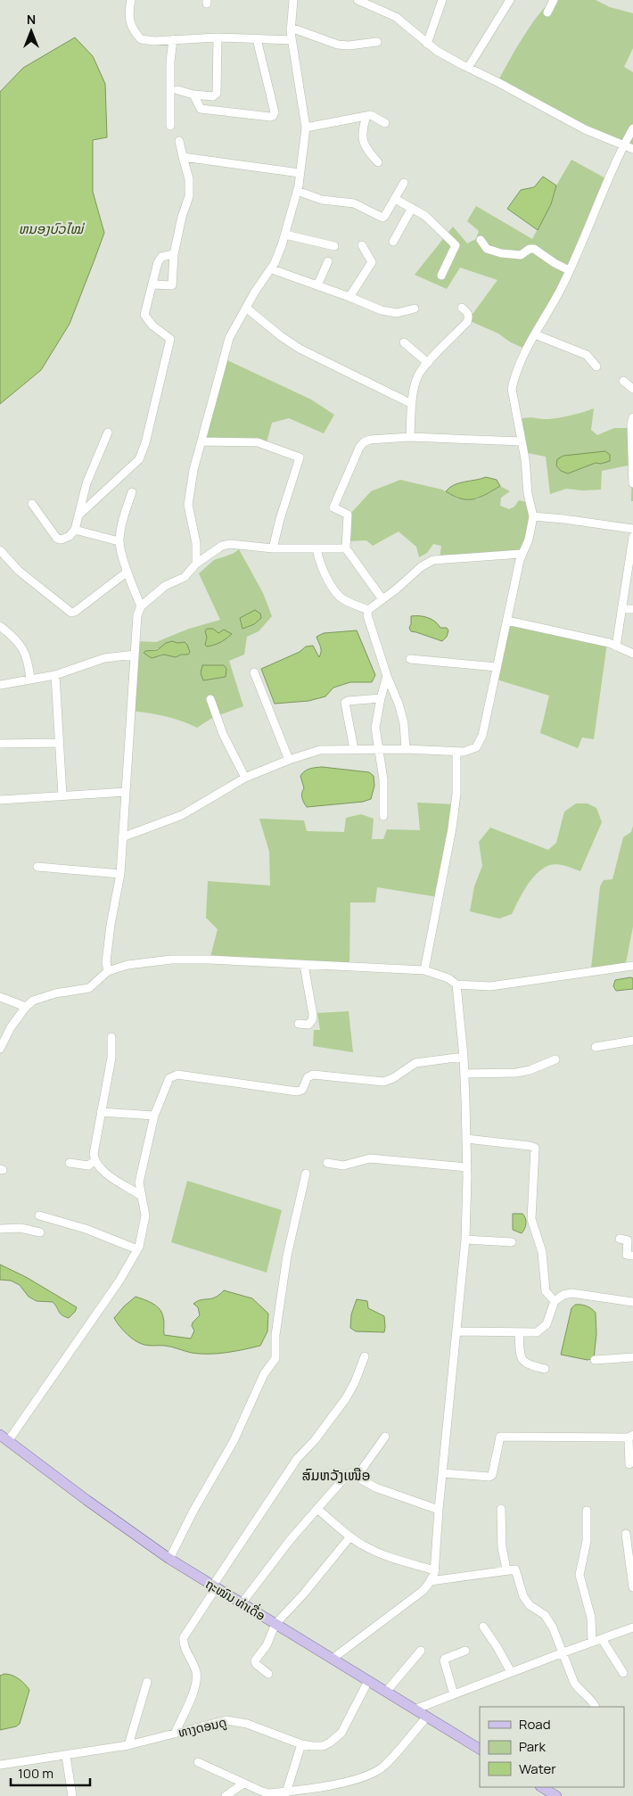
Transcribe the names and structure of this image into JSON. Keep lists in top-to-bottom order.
{
  "streets": {
    "main road": ["ຖະໝົນ ທ່າເດື່ອ"],
    "street": ["ທາງດອນດູ"]
  },
  "crossings": [
    ["ຖະໝົນ ທ່າເດື່ອ", "ທາງດອນດູ"]
  ],
  "districts": ["ສົມຫວັງເໜືອ"],
  "water": ["ຫນອງບົວໄໝ່"],
  "legend": ["Road", "Park", "Water"],
  "scale_bar": "100 m",
  "north": "top"
}
